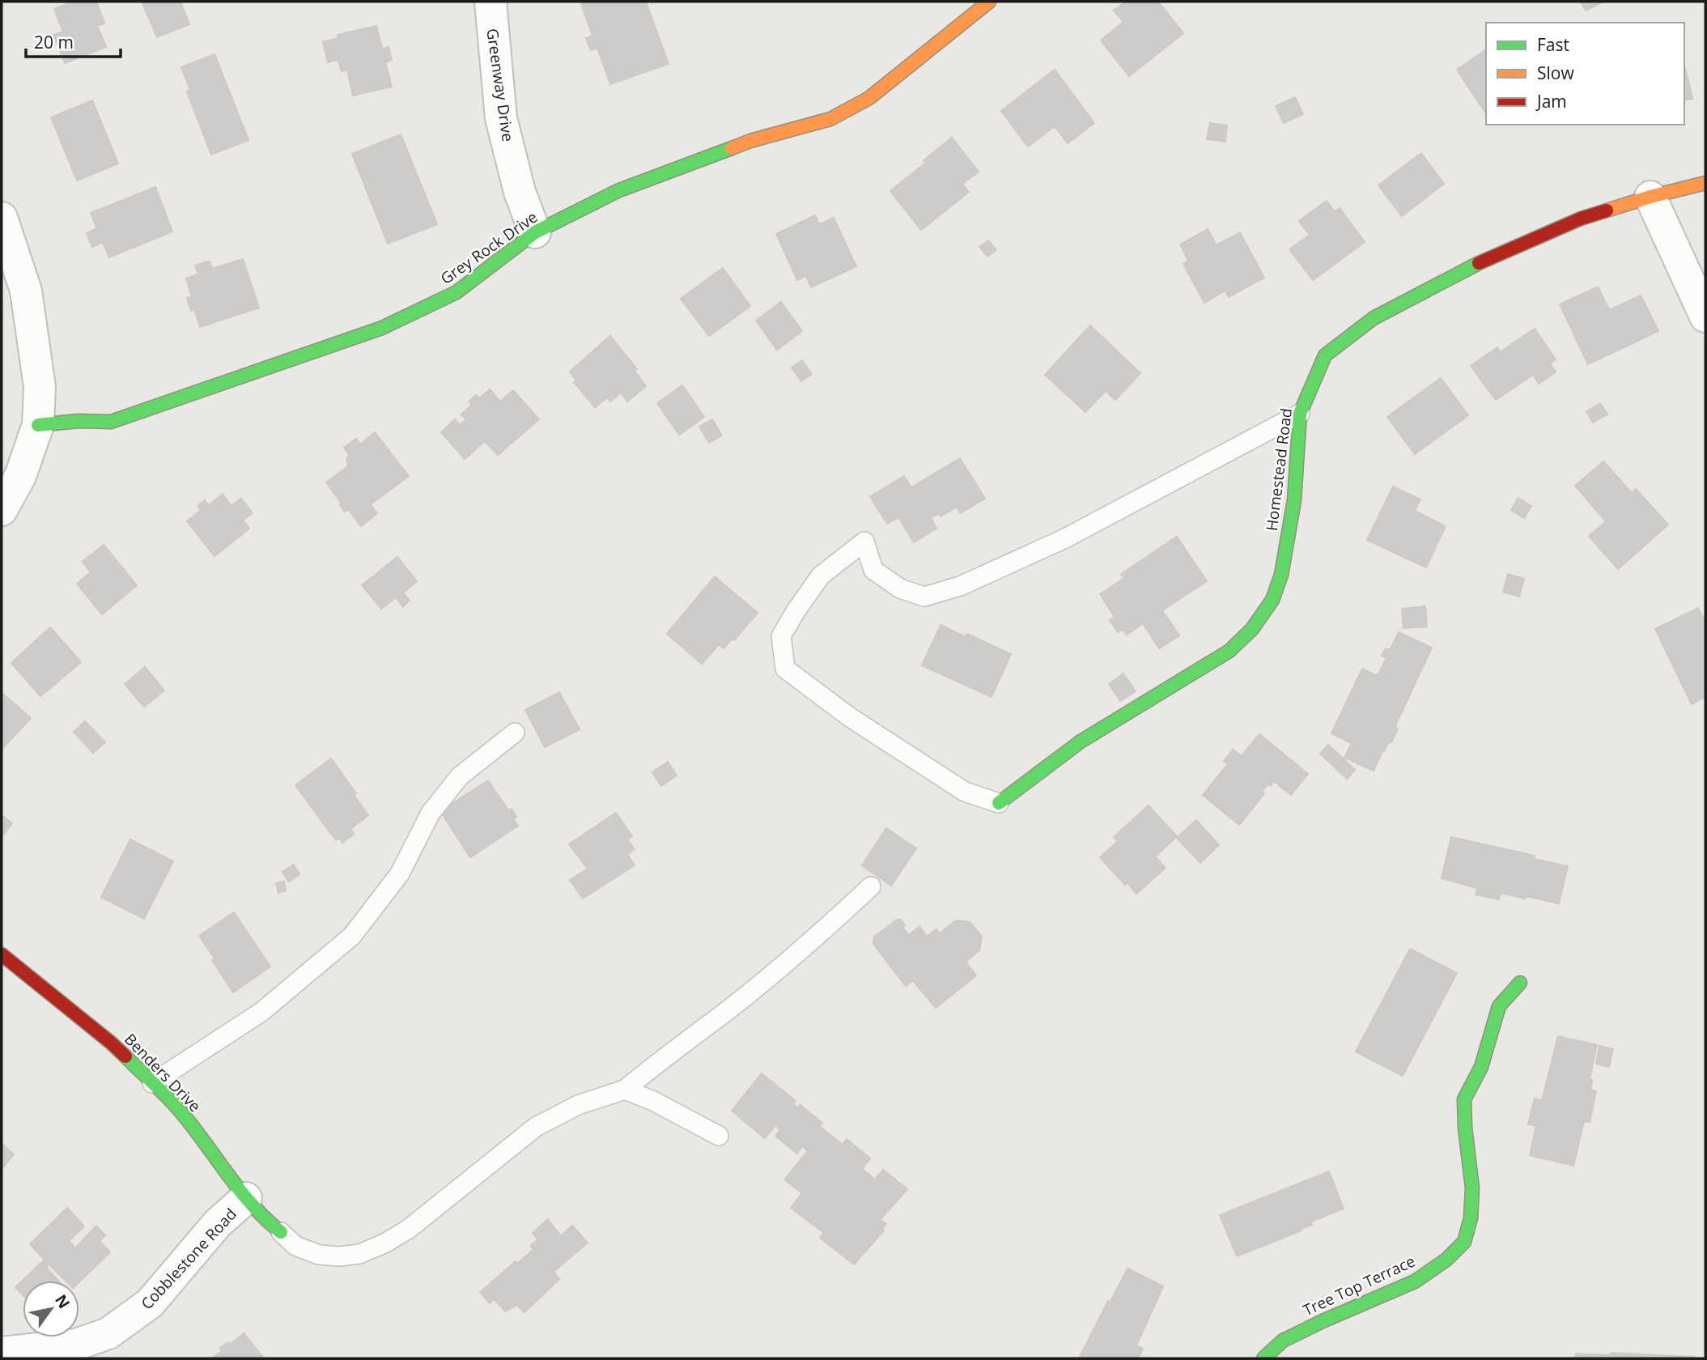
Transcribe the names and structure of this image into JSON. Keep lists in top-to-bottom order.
{
  "streets": {
    "street": [
      "Greenway Drive",
      "Grey Rock Drive",
      "Homestead Road",
      "Benders Drive",
      "Cobblestone Road",
      "Tree Top Terrace"
    ]
  },
  "crossings": [
    ["Greenway Drive", "Grey Rock Drive"],
    ["Benders Drive", "Cobblestone Road"]
  ],
  "legend": ["Fast", "Slow", "Jam"],
  "scale_bar": "20 m",
  "north": "top right"
}
